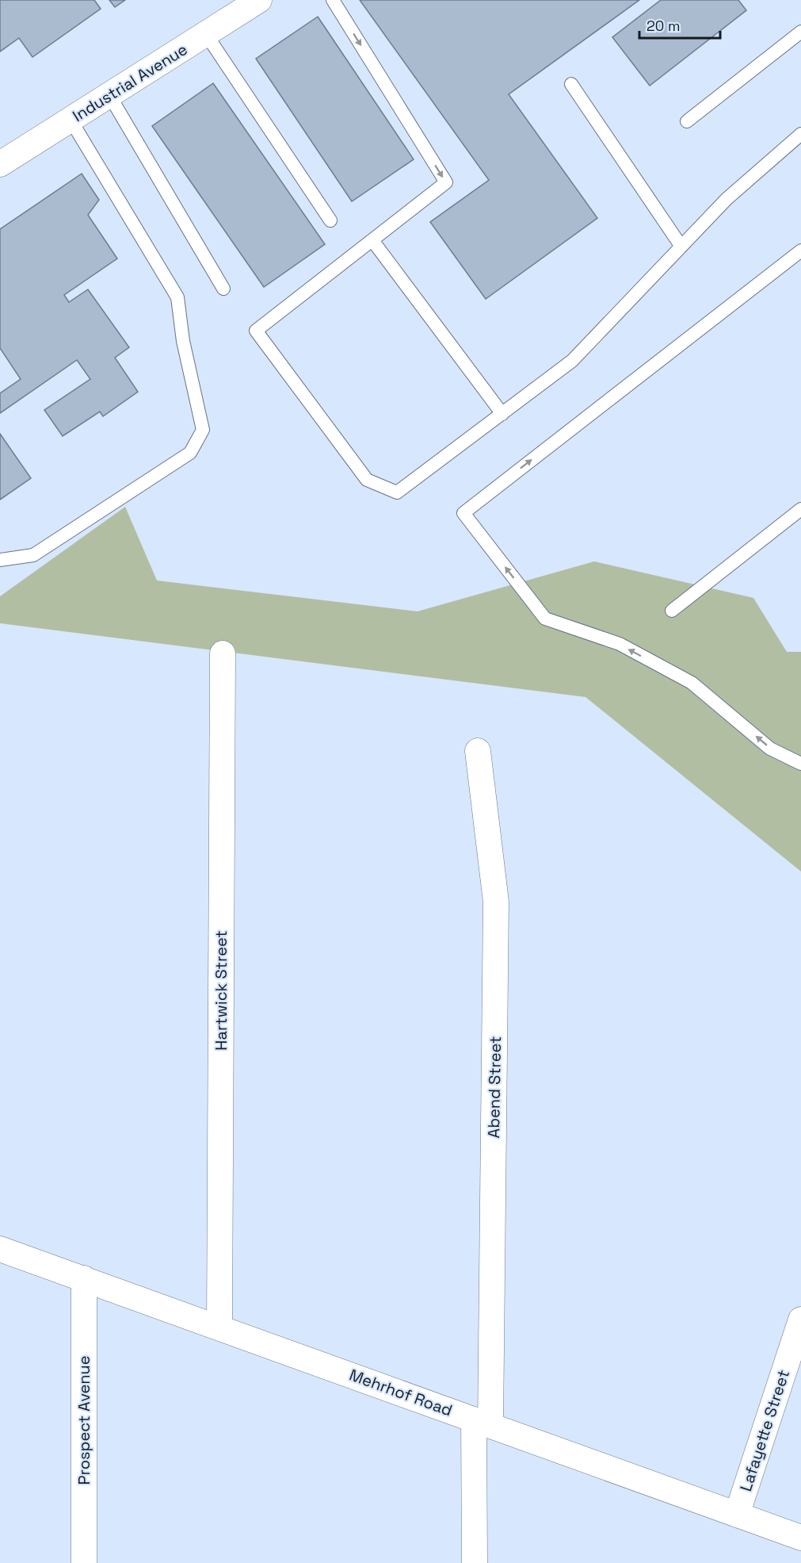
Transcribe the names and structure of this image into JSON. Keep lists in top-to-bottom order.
{
  "streets": {
    "street": [
      "Industrial Avenue",
      "Hartwick Street",
      "Abend Street",
      "Mehrhof Road",
      "Prospect Avenue",
      "Lafayette Street"
    ]
  },
  "crossings": [
    ["Hartwick Street", "Mehrhof Road"],
    ["Abend Street", "Mehrhof Road"],
    ["Mehrhof Road", "Prospect Avenue"],
    ["Mehrhof Road", "Lafayette Street"]
  ],
  "scale_bar": "20 m"
}
